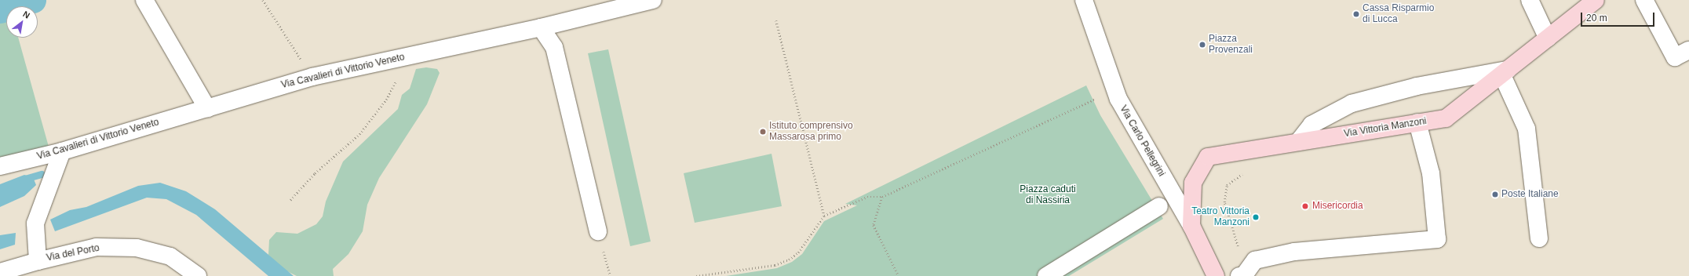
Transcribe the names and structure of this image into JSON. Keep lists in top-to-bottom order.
{
  "streets": {
    "main road": ["Via Vittoria Manzoni", "Via Carlo Pellegrini"],
    "street": ["Via Cavalieri di Vittorio Veneto", "Via del Porto"]
  },
  "crossings": [
    ["Via Cavalieri di Vittorio Veneto", "Via del Porto"],
    ["Via Vittoria Manzoni", "Via Carlo Pellegrini"]
  ],
  "parks": ["Piazza caduti di Nassiria"],
  "places": [
    "Cassa Risparmio di Lucca",
    "Piazza Provenzali",
    "Istituto comprensivo Massarosa primo",
    "Poste Italiane",
    "Misericordia",
    "Teatro Vittoria Manzoni"
  ],
  "scale_bar": "20 m",
  "north": "top right"
}
